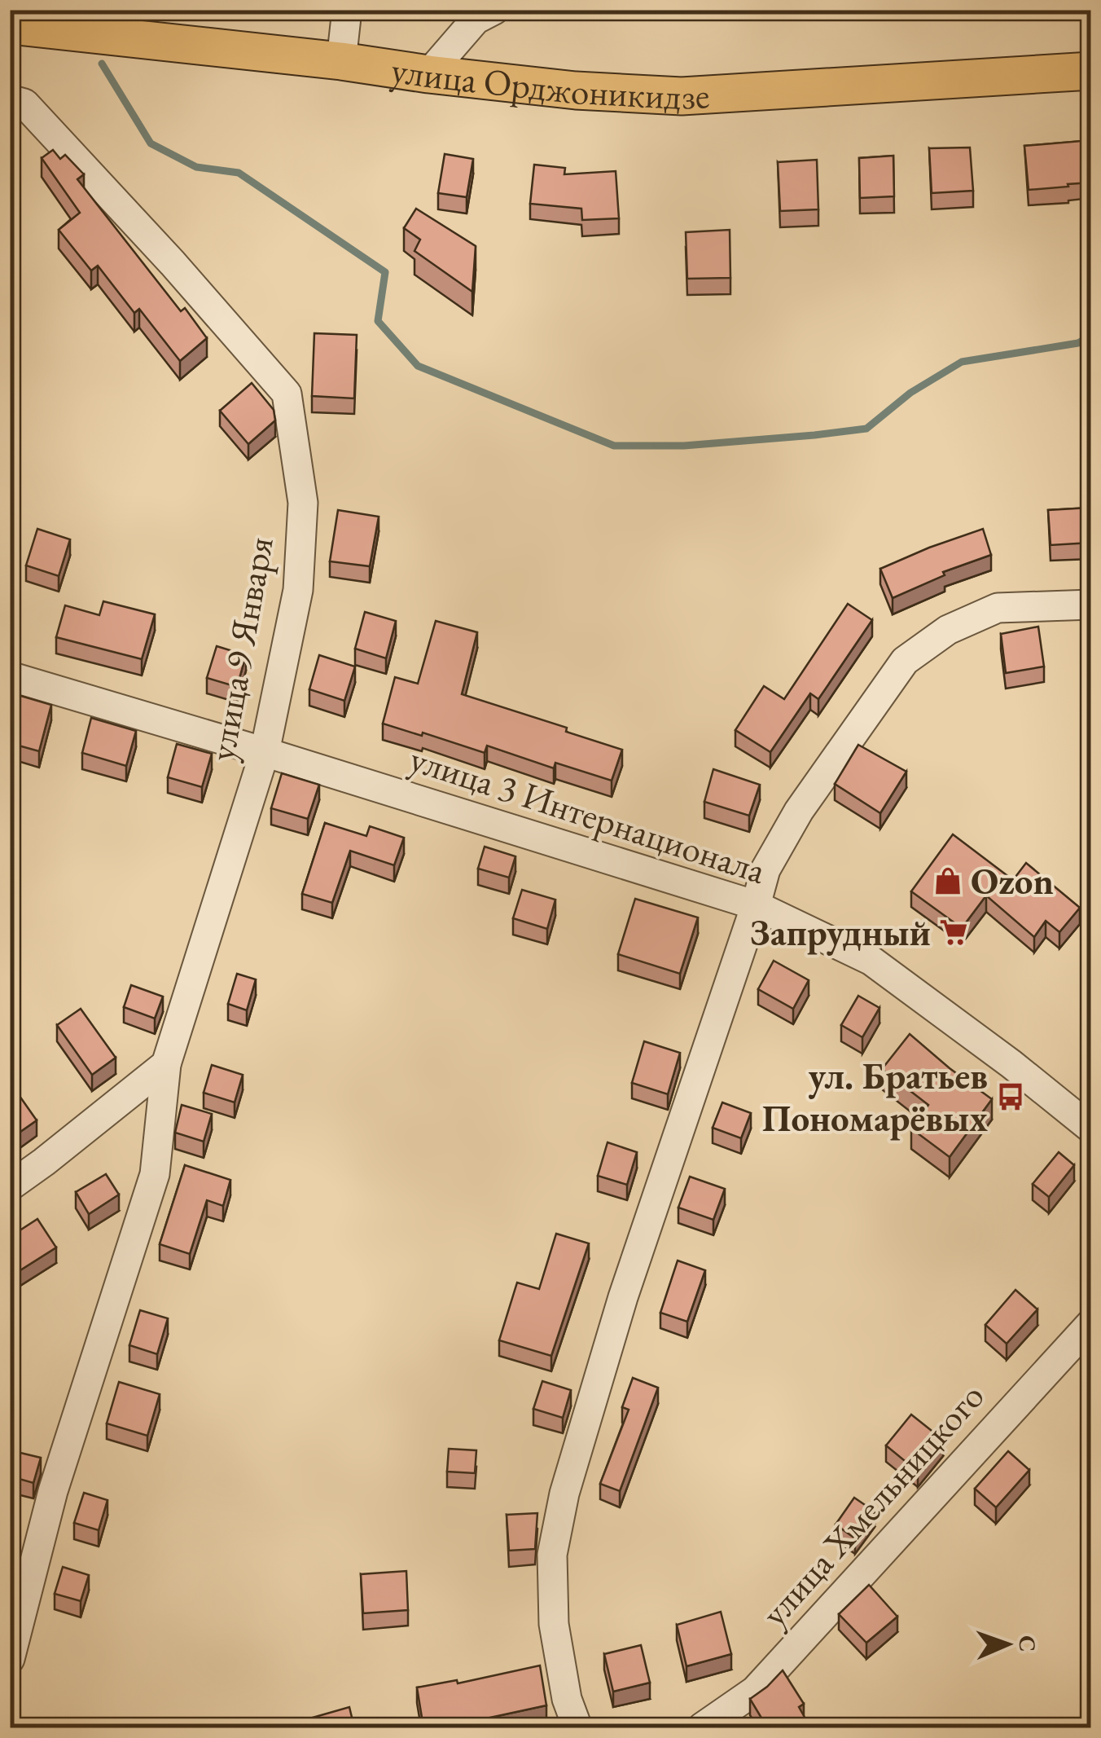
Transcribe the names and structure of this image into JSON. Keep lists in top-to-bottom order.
{
  "streets": {
    "main road": ["улица Орджоникидзе"],
    "street": ["улица 9 Января", "улица 3 Интернационала", "улица Хмельницкого"]
  },
  "crossings": [
    ["улица 9 Января", "улица 3 Интернационала"]
  ],
  "places": {
    "shop": ["Ozon"],
    "supermarket": ["Запрудный"],
    "bus stop": ["ул. Братьев Пономарёвых"]
  },
  "north": "right"
}
